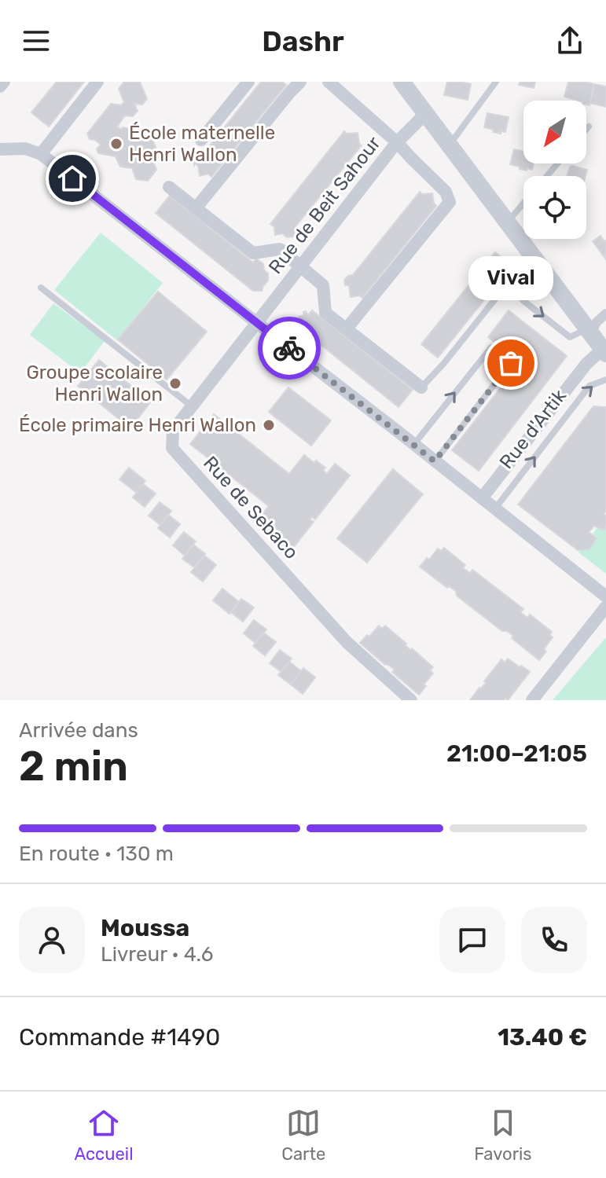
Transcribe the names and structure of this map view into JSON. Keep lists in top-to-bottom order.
{
  "streets": {
    "street": ["Rue de Beit Sahour", "Rue d'Artik", "Rue de Sebaco"]
  },
  "crossings": [
    ["Rue de Beit Sahour", "Rue de Sebaco"]
  ],
  "places": [
    "École maternelle Henri Wallon",
    "Vival",
    "Groupe scolaire Henri Wallon",
    "École primaire Henri Wallon"
  ],
  "north": "bottom left",
  "page": {
    "header": "Dashr",
    "bubble": "Vival",
    "heading": ["2 min", "Arrivée dans", "21:00–21:05"],
    "panel": [
      "Moussa",
      "Livreur · 4.6",
      "Commande #1490",
      "13.40 €"
    ],
    "bar": "En route · 130 m",
    "tabs": ["Accueil", "Carte", "Favoris"]
  }
}
